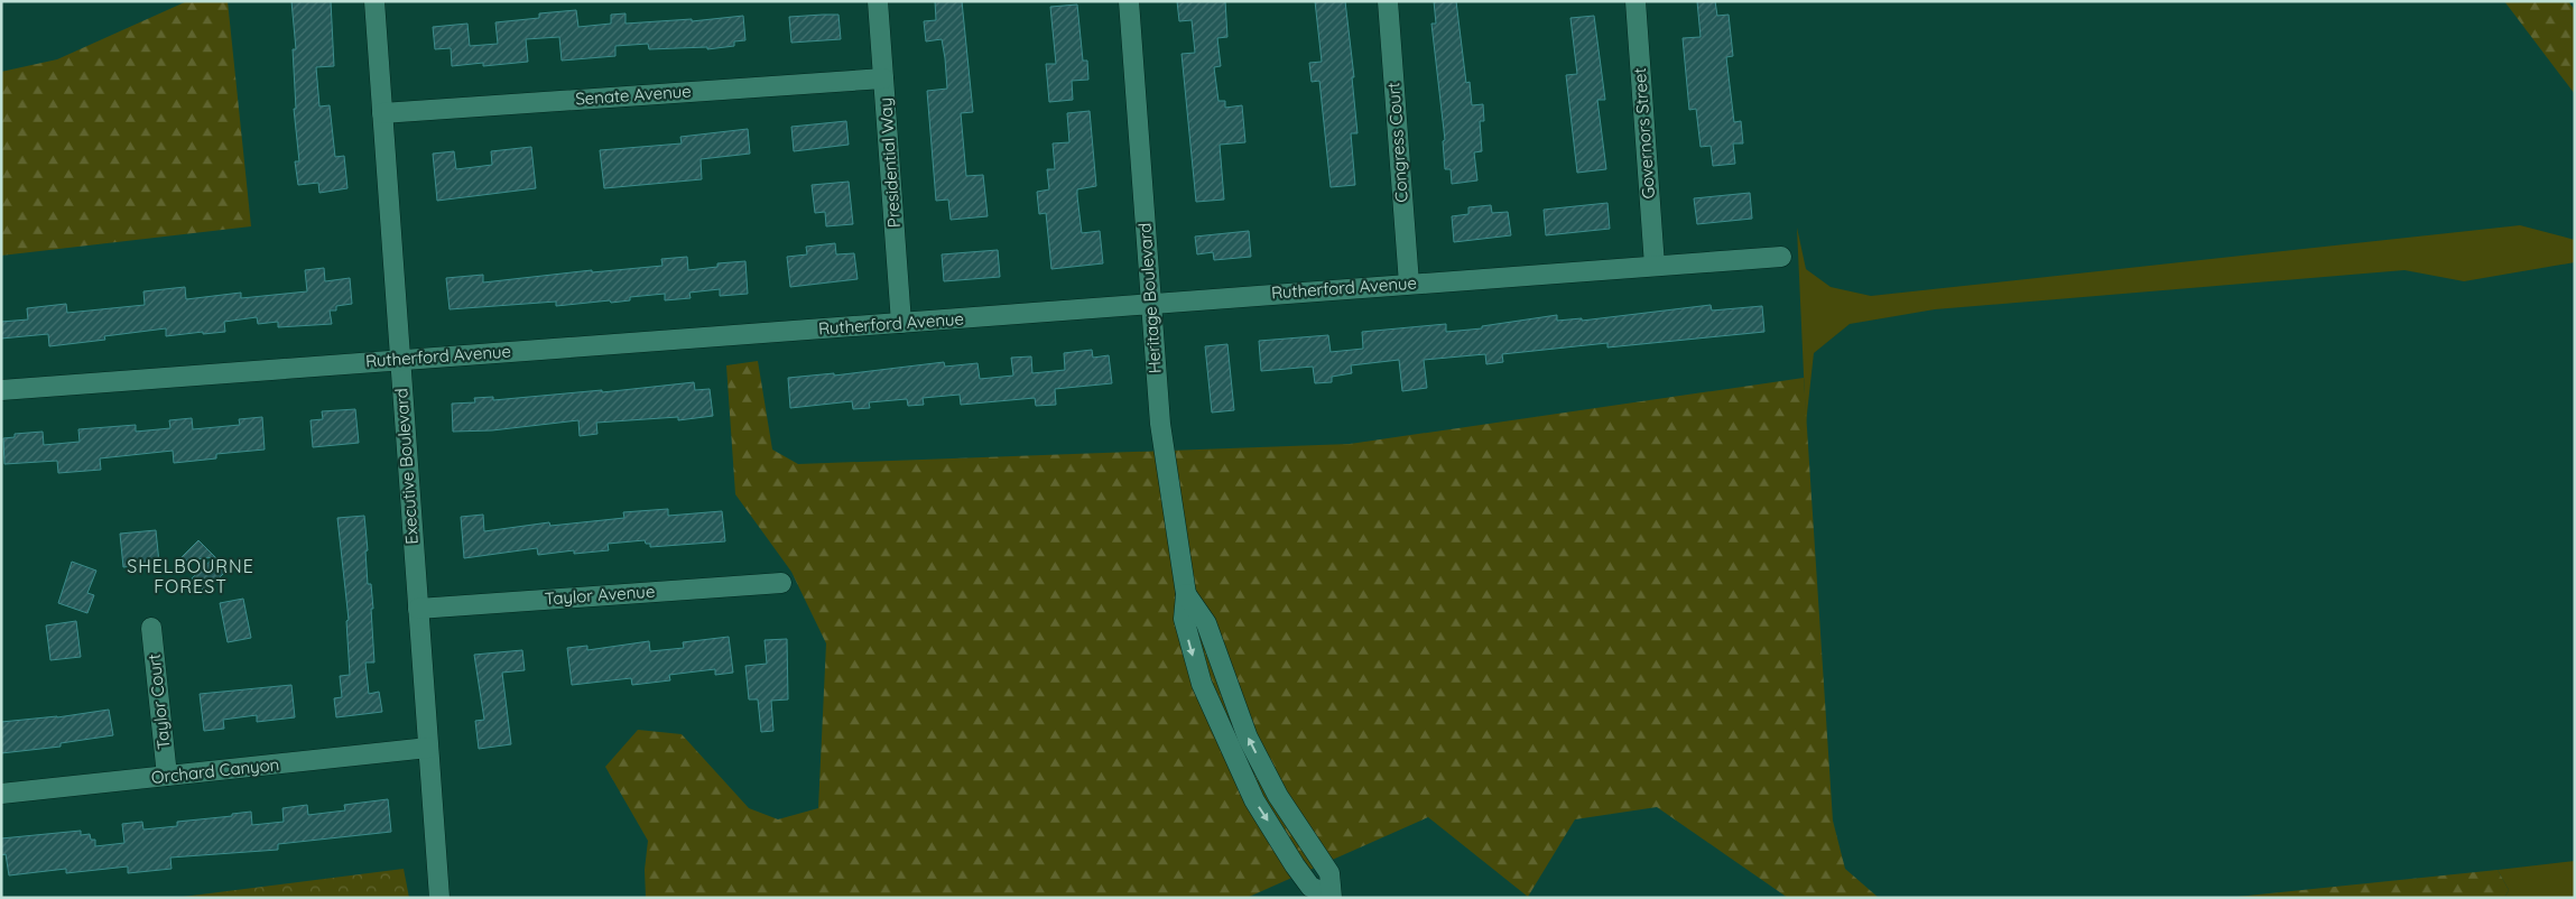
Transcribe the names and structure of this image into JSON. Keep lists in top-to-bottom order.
{
  "streets": {
    "street": [
      "Senate Avenue",
      "Governors Street",
      "Congress Court",
      "Presidential Way",
      "Rutherford Avenue",
      "Heritage Boulevard",
      "Executive Boulevard",
      "Taylor Avenue",
      "Taylor Court",
      "Orchard Canyon"
    ]
  },
  "crossings": [
    ["Senate Avenue", "Presidential Way"],
    ["Senate Avenue", "Executive Boulevard"],
    ["Governors Street", "Rutherford Avenue"],
    ["Congress Court", "Rutherford Avenue"],
    ["Presidential Way", "Rutherford Avenue"],
    ["Rutherford Avenue", "Heritage Boulevard"],
    ["Rutherford Avenue", "Executive Boulevard"],
    ["Executive Boulevard", "Taylor Avenue"],
    ["Executive Boulevard", "Orchard Canyon"],
    ["Taylor Court", "Orchard Canyon"]
  ],
  "districts": ["SHELBOURNE FOREST"]
}
